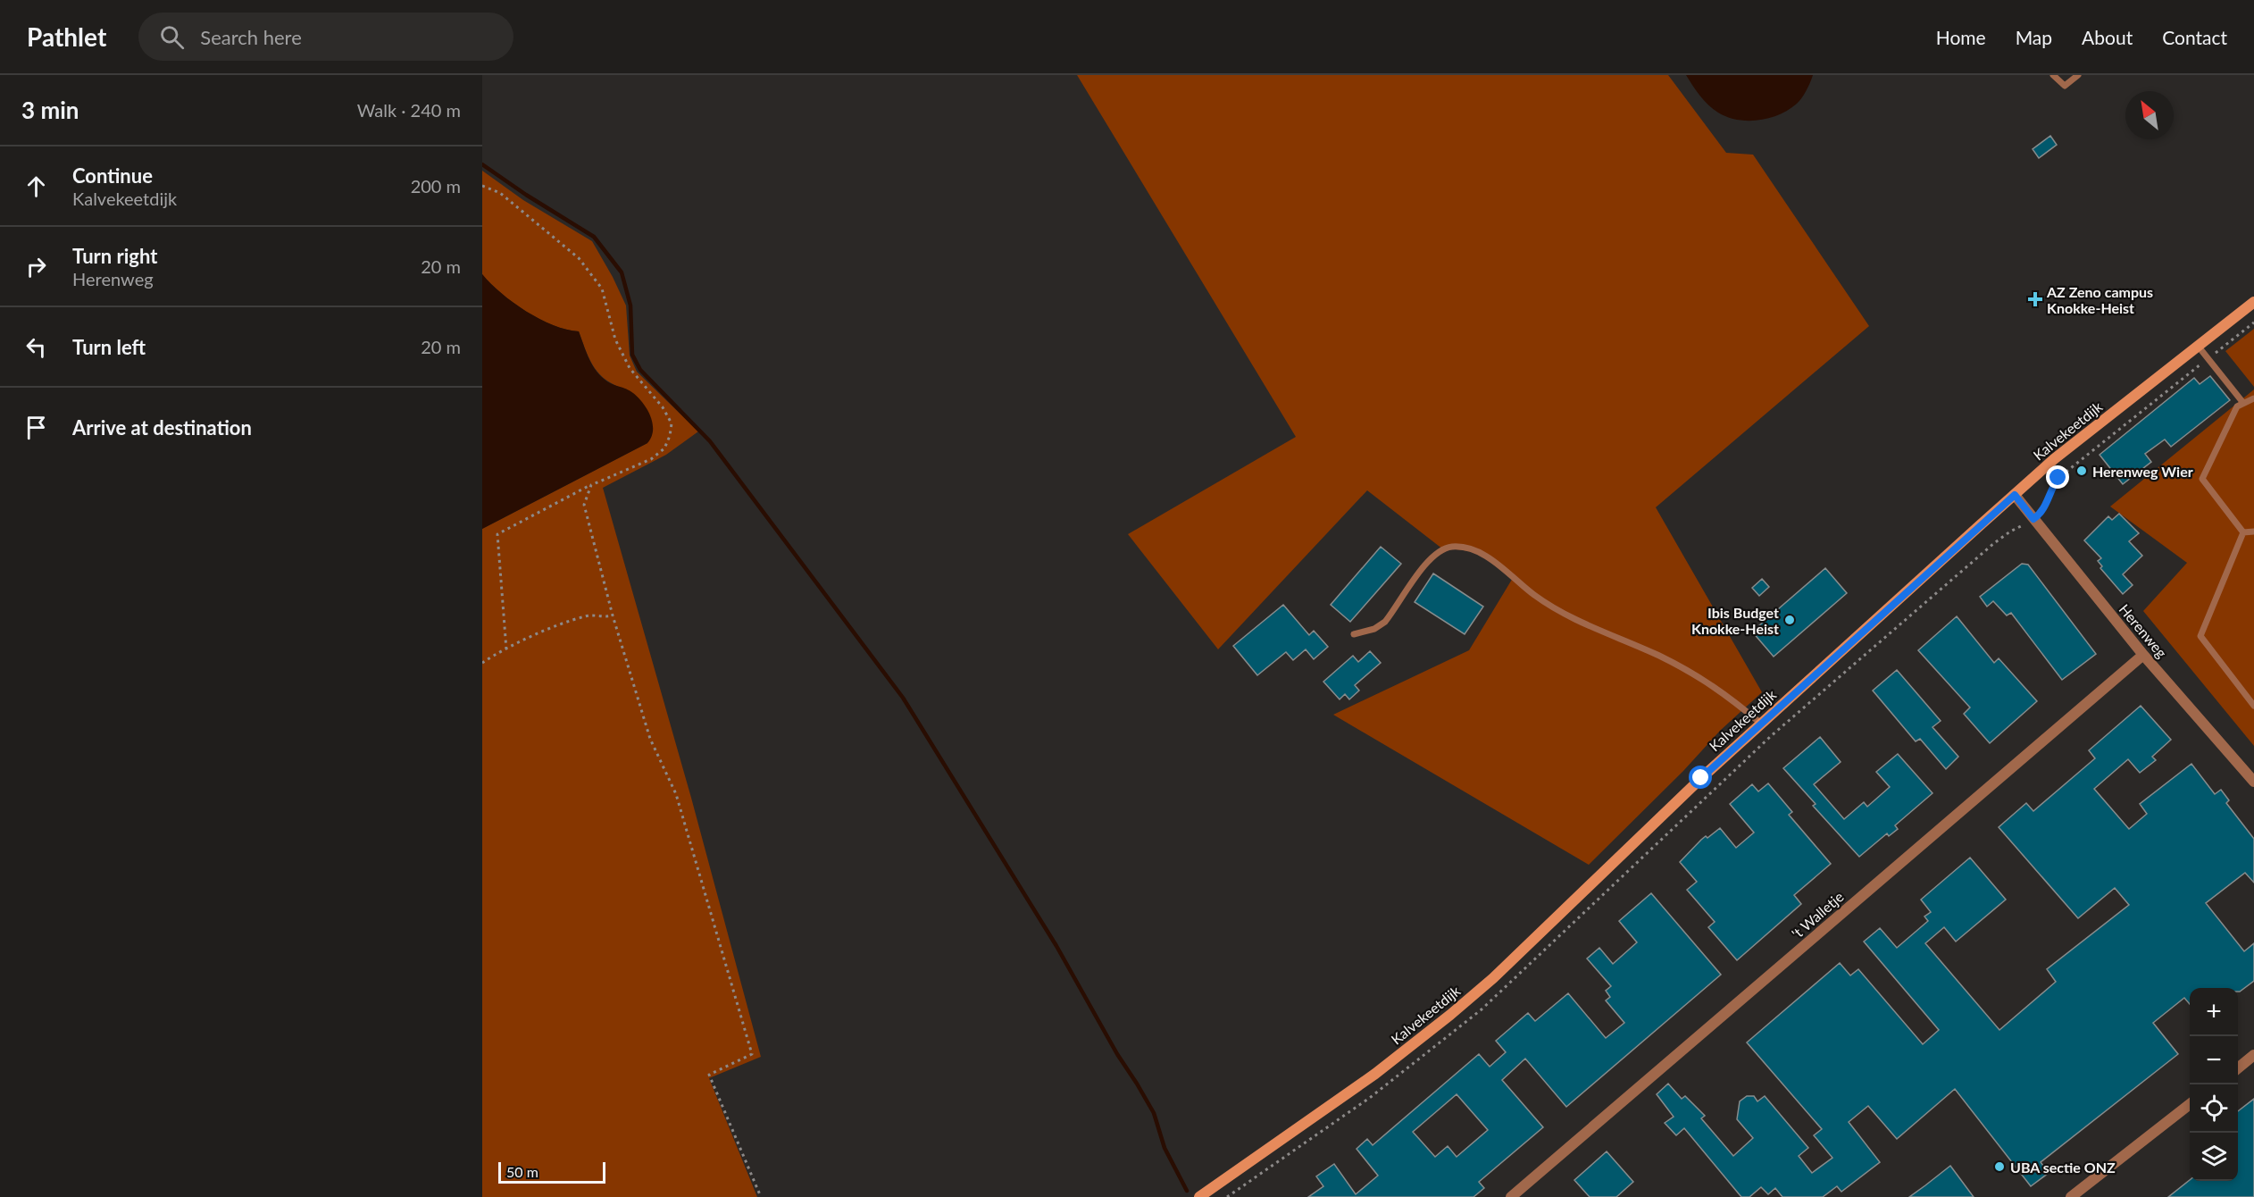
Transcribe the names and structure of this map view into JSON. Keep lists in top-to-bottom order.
{
  "streets": {
    "street": ["Kalvekeetdijk", "Herenweg", "'t Walletje"]
  },
  "crossings": [
    ["Kalvekeetdijk", "Herenweg"],
    ["Herenweg", "'t Walletje"]
  ],
  "places": {
    "health": ["AZ Zeno campus Knokke-Heist"],
    "other": ["Herenweg Wier", "Ibis Budget Knokke-Heist", "UBA sectie ONZ"]
  },
  "scale_bar": "50 m",
  "north": "top left",
  "page": {
    "header": "Pathlet",
    "search": "Search here",
    "nav": [
      "Home",
      "Map",
      "About",
      "Contact"
    ],
    "heading": ["3 min", "Walk · 240 m"],
    "list": [
      ["Continue", "Kalvekeetdijk", "200 m"],
      ["Turn right", "Herenweg", "20 m"],
      ["Turn left", "20 m"],
      "Arrive at destination"
    ],
    "map_buttons": ["+", "−"],
    "scale": "50 m"
  }
}
